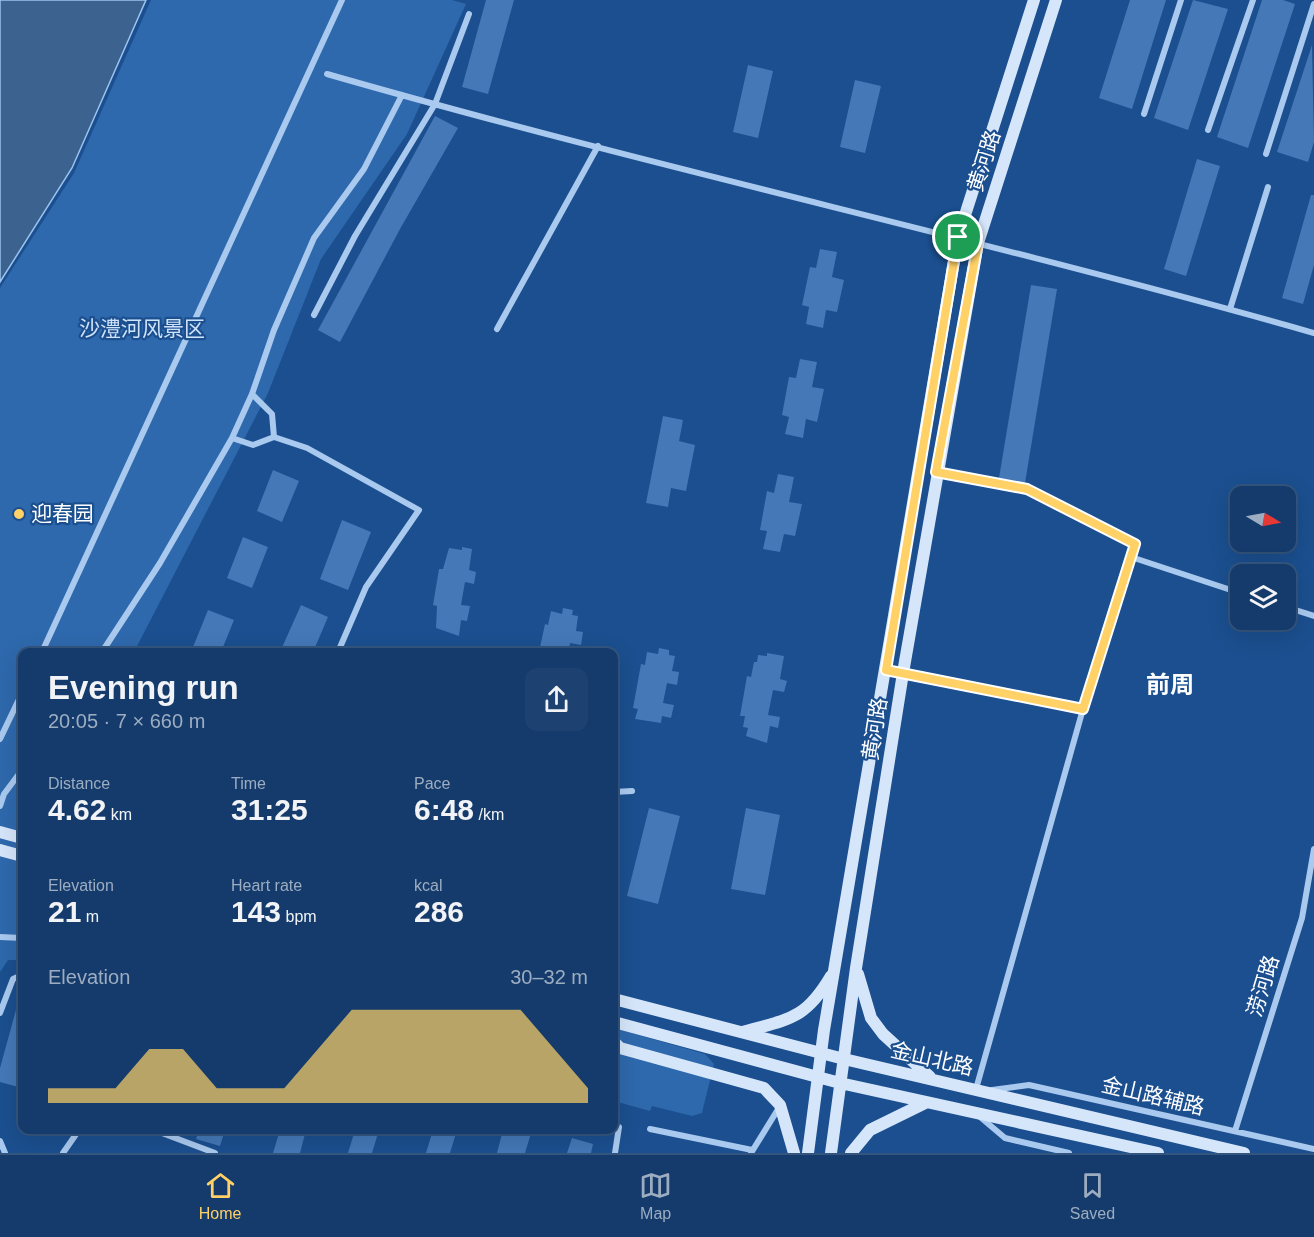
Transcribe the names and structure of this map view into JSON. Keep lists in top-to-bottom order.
{
  "streets": {
    "main road": ["黄河路", "金山北路"],
    "street": ["涝河路", "金山路辅路"]
  },
  "crossings": [
    ["黄河路", "金山北路"],
    ["涝河路", "金山路辅路"],
    ["金山北路", "金山路辅路"]
  ],
  "districts": ["前周"],
  "parks": ["沙澧河风景区"],
  "places": ["迎春园"],
  "north": "right",
  "page": {
    "heading": ["Evening run", "20:05 · 7 × 660 m"],
    "stats": [
      ["Distance", "4.62 km"],
      ["Time", "31:25"],
      ["Pace", "6:48 /km"],
      ["Elevation", "21 m"],
      ["Heart rate", "143 bpm"],
      ["kcal", "286"]
    ],
    "chart": ["Elevation", "30–32 m"],
    "tabs": ["Home", "Map", "Saved"]
  }
}
